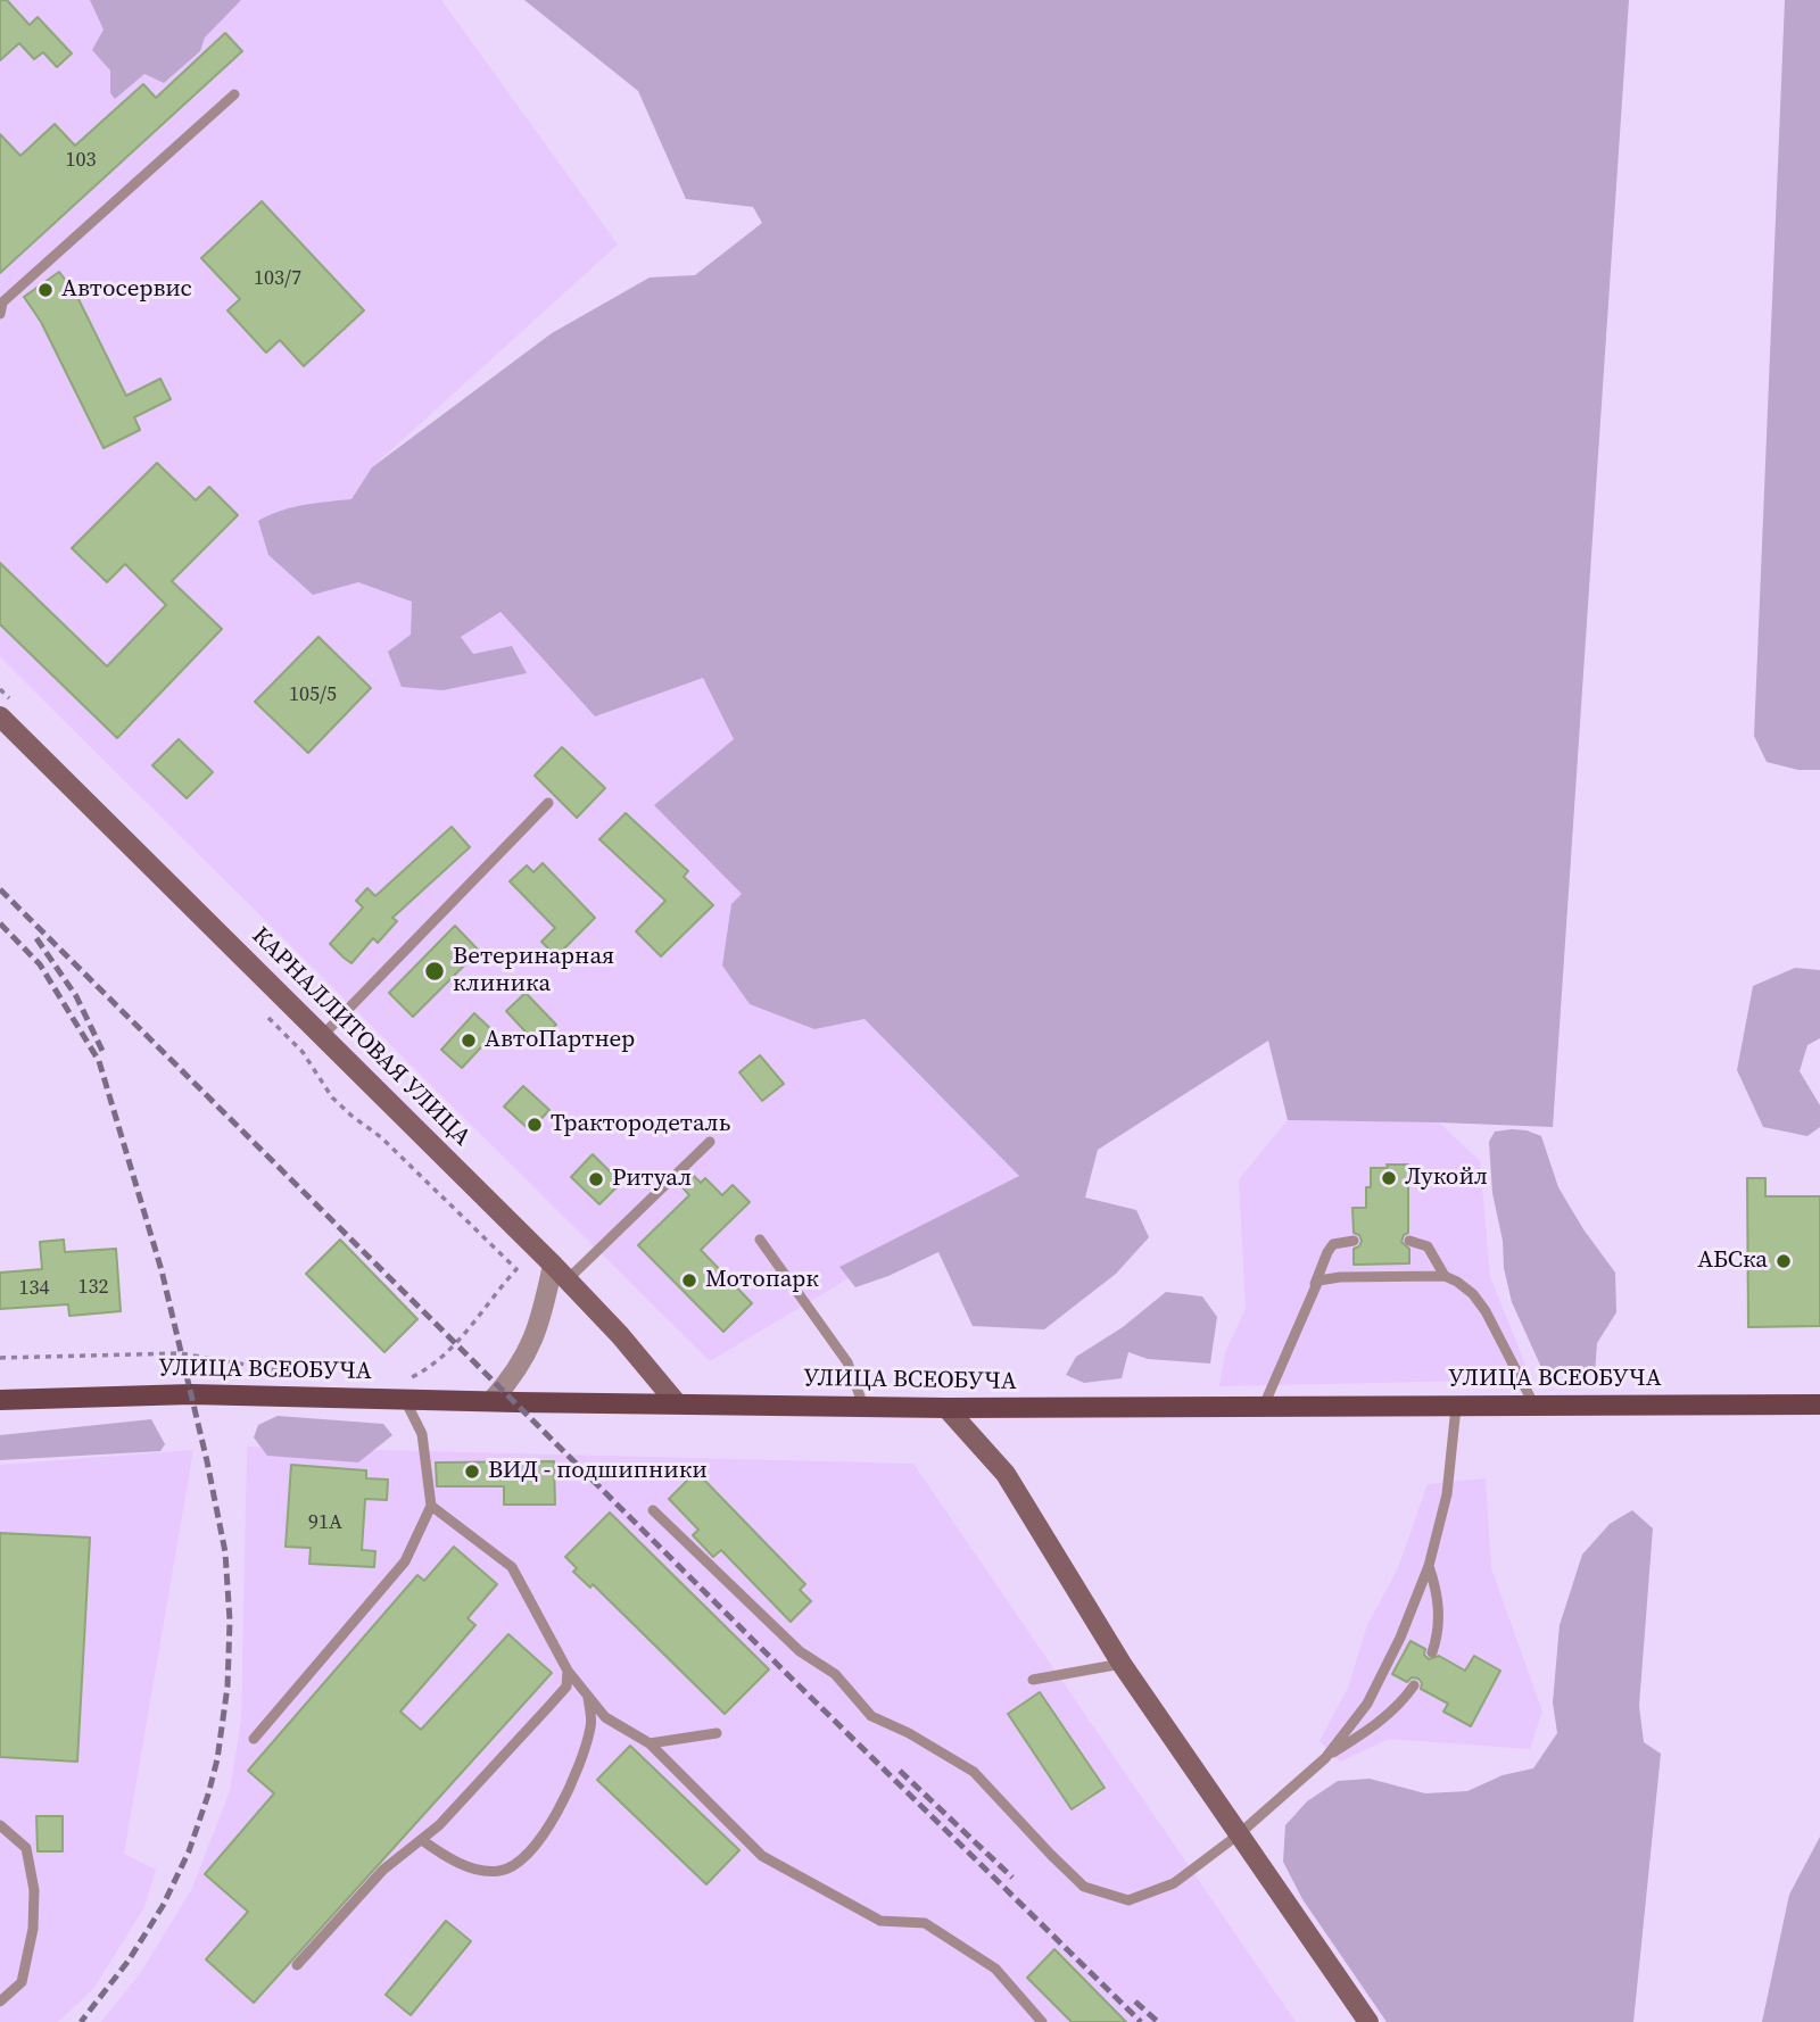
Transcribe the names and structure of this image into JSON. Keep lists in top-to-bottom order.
{
  "streets": {
    "main road": ["УЛИЦА ВСЕОБУЧА"],
    "street": ["КАРНАЛЛИТОВАЯ УЛИЦА"]
  },
  "crossings": [
    ["КАРНАЛЛИТОВАЯ УЛИЦА", "УЛИЦА ВСЕОБУЧА"]
  ],
  "places": [
    "Автосервис",
    "Ветеринарная клиника",
    "АвтоПартнер",
    "Трактородеталь",
    "Лукойл",
    "Ритуал",
    "АБСка",
    "Мотопарк",
    "ВИД - подшипники"
  ],
  "house_numbers": [
    "103",
    "103/7",
    "105/5",
    "132",
    "134",
    "91А"
  ]
}
